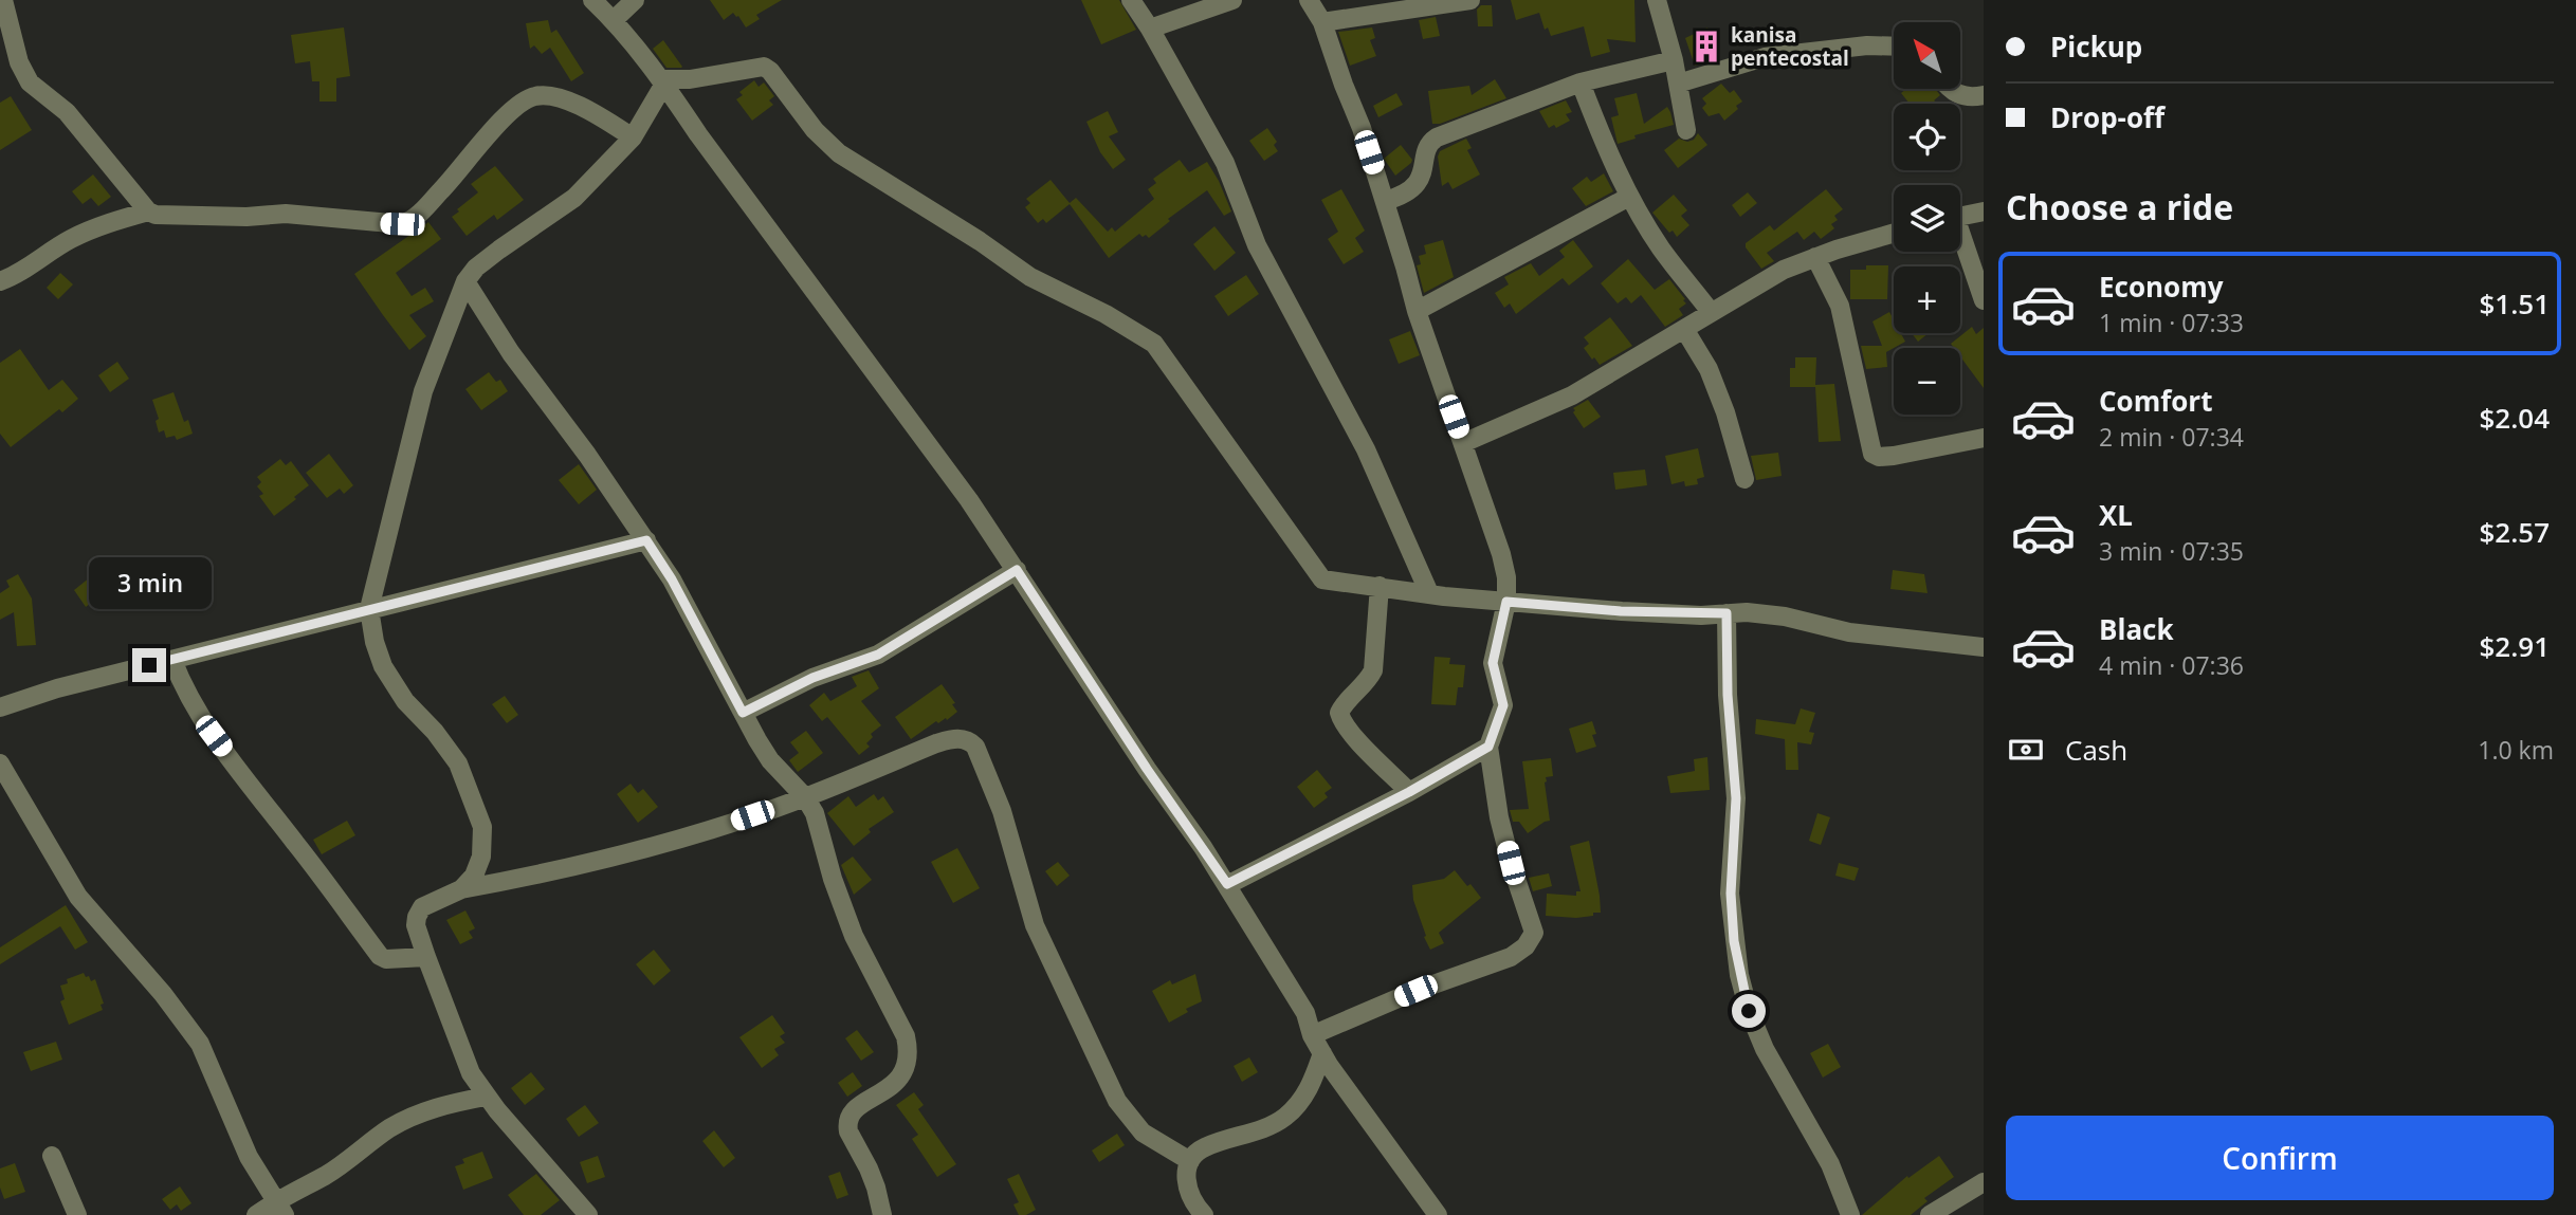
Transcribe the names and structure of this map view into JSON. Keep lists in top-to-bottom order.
{
  "places": {
    "building": ["kanisa pentecostal"]
  },
  "north": "top left",
  "page": {
    "banner": ["Pickup", "Drop-off"],
    "map_buttons": ["+", "−"],
    "heading": "Choose a ride",
    "list": [
      {
        "name": "Economy",
        "note": "1 min · 07:33",
        "value": "$1.51"
      },
      {
        "name": "Comfort",
        "note": "2 min · 07:34",
        "value": "$2.04"
      },
      {
        "name": "XL",
        "note": "3 min · 07:35",
        "value": "$2.57"
      },
      {
        "name": "Black",
        "note": "4 min · 07:36",
        "value": "$2.91"
      }
    ],
    "bubble": "3 min",
    "pay": ["Cash", "1.0 km"],
    "buttons": "Confirm"
  }
}
